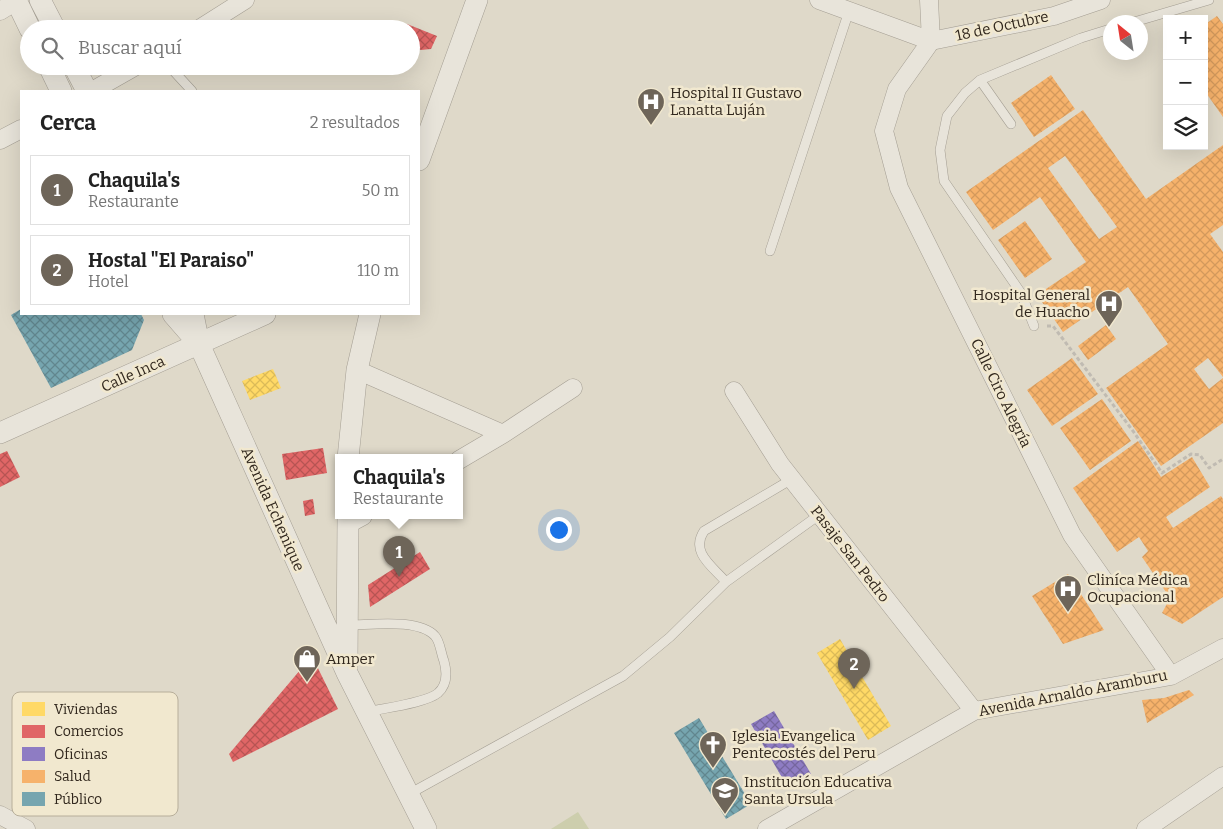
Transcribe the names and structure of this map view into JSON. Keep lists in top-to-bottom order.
{
  "streets": {
    "street": [
      "18 de Octubre",
      "Calle Inca",
      "Calle Ciro Alegría",
      "Avenida Echenique",
      "Pasaje San Pedro",
      "Avenida Arnaldo Aramburu"
    ]
  },
  "crossings": [
    ["18 de Octubre", "Calle Ciro Alegría"],
    ["Calle Inca", "Avenida Echenique"],
    ["Calle Ciro Alegría", "Avenida Arnaldo Aramburu"],
    ["Pasaje San Pedro", "Avenida Arnaldo Aramburu"]
  ],
  "places": {
    "hospital": ["Hospital II Gustavo Lanatta Luján", "Hospital General de Huacho", "Cliníca Médica Ocupacional"],
    "shop": ["Amper"],
    "church": ["Iglesia Evangelica Pentecostés del Peru"],
    "school or university": ["Institución Educativa Santa Ursula"]
  },
  "legend": [
    "Viviendas",
    "Comercios",
    "Oficinas",
    "Salud",
    "Público"
  ],
  "north": "top left",
  "page": {
    "map_buttons": ["+", "−"],
    "search": "Buscar aquí",
    "heading": ["Cerca", "2 resultados"],
    "list": [
      {
        "mark": "1",
        "name": "Chaquila's",
        "note": "Restaurante",
        "value": "50 m"
      },
      {
        "mark": "2",
        "name": "Hostal \"El Paraiso\"",
        "note": "Hotel",
        "value": "110 m"
      }
    ],
    "popup": ["Chaquila's", "Restaurante"],
    "pins": ["1", "2"]
  }
}
